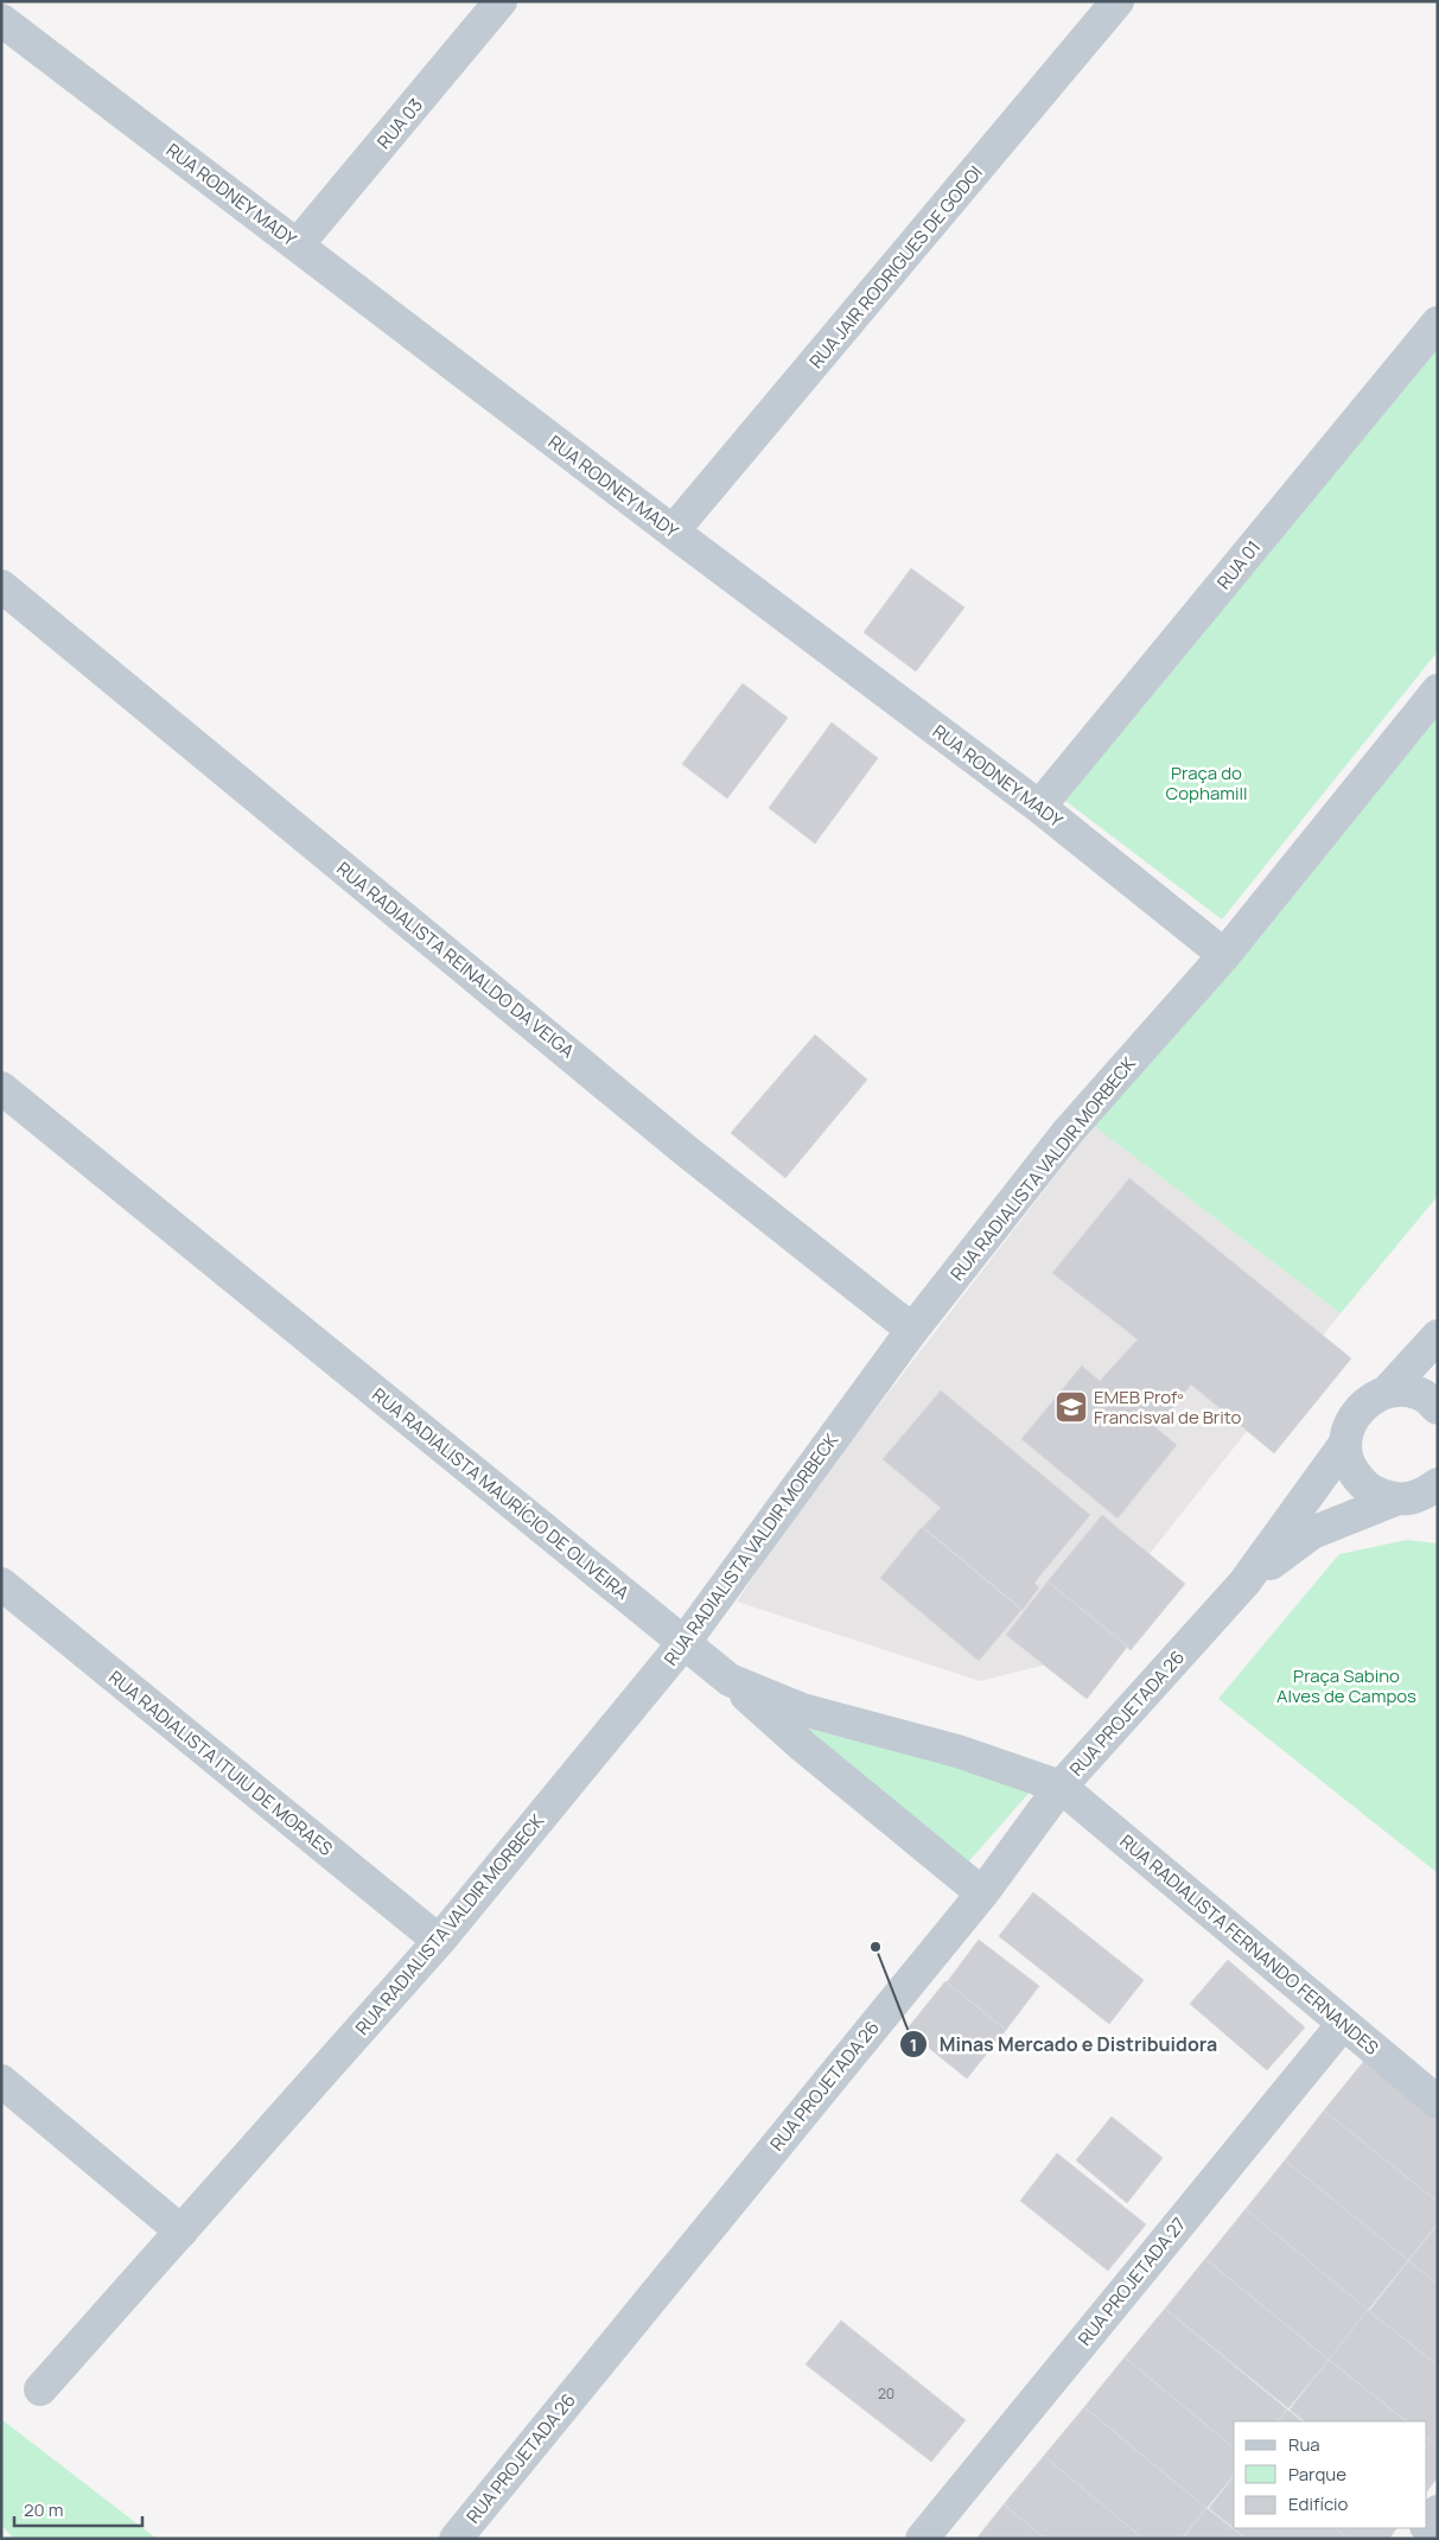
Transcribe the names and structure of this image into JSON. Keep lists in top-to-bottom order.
{
  "streets": {
    "street": [
      "RUA 03",
      "RUA RODNEY MADY",
      "RUA JAIR RODRIGUES DE GODOI",
      "RUA 01",
      "RUA RADIALISTA REINALDO DA VEIGA",
      "RUA RADIALISTA VALDIR MORBECK",
      "RUA RADIALISTA MAURÍCIO DE OLIVEIRA",
      "RUA PROJETADA 26",
      "RUA RADIALISTA ITUIU DE MORAES",
      "RUA RADIALISTA FERNANDO FERNANDES",
      "RUA PROJETADA 27"
    ]
  },
  "crossings": [
    ["RUA 03", "RUA RODNEY MADY"],
    ["RUA RODNEY MADY", "RUA JAIR RODRIGUES DE GODOI"],
    ["RUA RODNEY MADY", "RUA 01"],
    ["RUA RODNEY MADY", "RUA RADIALISTA VALDIR MORBECK"],
    ["RUA RADIALISTA REINALDO DA VEIGA", "RUA RADIALISTA VALDIR MORBECK"],
    ["RUA RADIALISTA VALDIR MORBECK", "RUA RADIALISTA MAURÍCIO DE OLIVEIRA"],
    ["RUA RADIALISTA VALDIR MORBECK", "RUA RADIALISTA ITUIU DE MORAES"],
    ["RUA RADIALISTA MAURÍCIO DE OLIVEIRA", "RUA PROJETADA 26"],
    ["RUA RADIALISTA MAURÍCIO DE OLIVEIRA", "RUA RADIALISTA FERNANDO FERNANDES"],
    ["RUA PROJETADA 26", "RUA RADIALISTA FERNANDO FERNANDES"],
    ["RUA RADIALISTA FERNANDO FERNANDES", "RUA PROJETADA 27"]
  ],
  "parks": ["Praça do Cophamill", "Praça Sabino Alves de Campos"],
  "places": {
    "school or university": ["EMEB Profº Francisval de Brito"],
    "other": ["Minas Mercado e Distribuidora"]
  },
  "house_numbers": ["20"],
  "legend": ["Rua", "Parque", "Edifício"],
  "scale_bar": "20 m"
}
